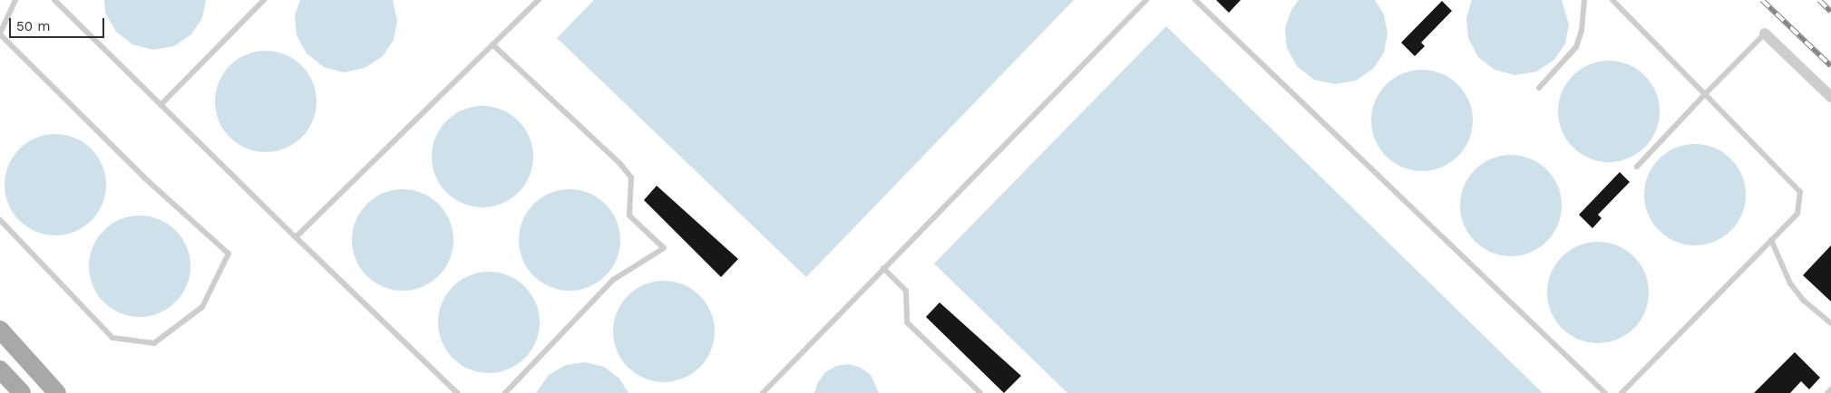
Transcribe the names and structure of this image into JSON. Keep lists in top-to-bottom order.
{
  "scale_bar": "50 m"
}
